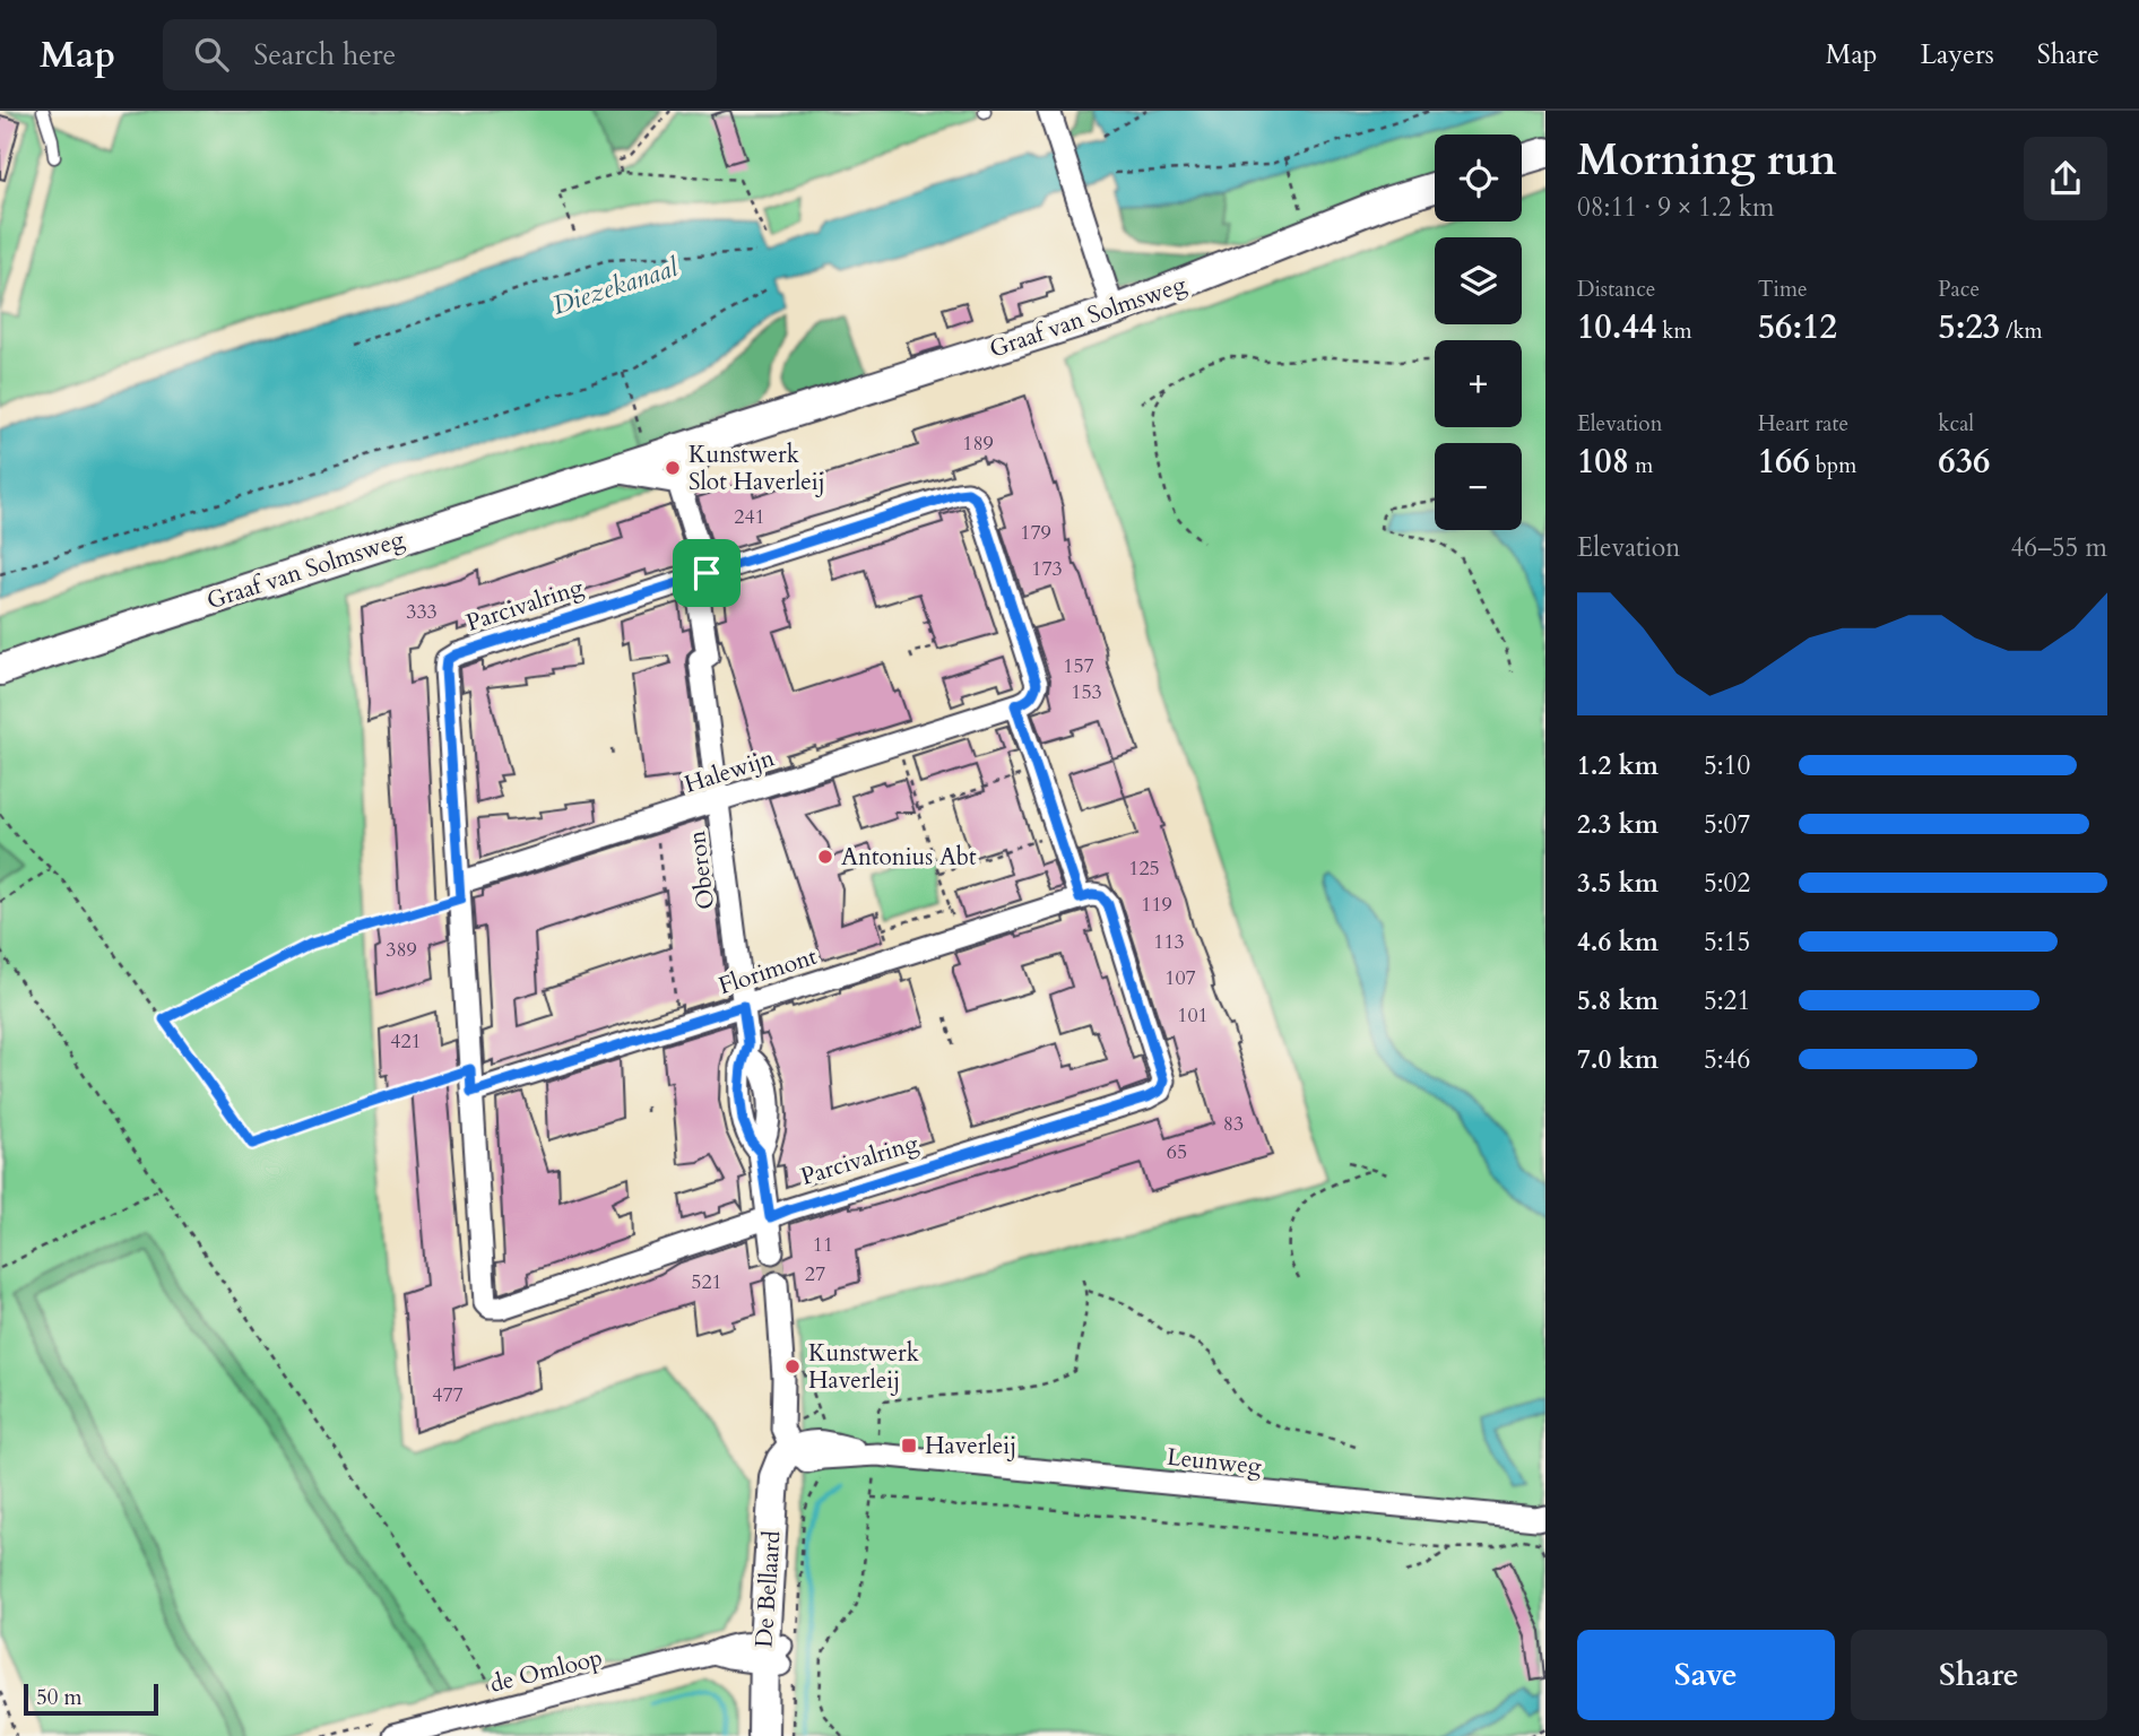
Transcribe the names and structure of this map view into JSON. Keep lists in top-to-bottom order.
{
  "streets": {
    "street": [
      "Graaf van Solmsweg",
      "Parcivalring",
      "Halewijn",
      "Oberon",
      "Florimont",
      "Leunweg",
      "De Bellaard",
      "de Omloop"
    ]
  },
  "crossings": [
    ["Parcivalring", "Halewijn"],
    ["Parcivalring", "Oberon"],
    ["Parcivalring", "Florimont"],
    ["Halewijn", "Oberon"],
    ["Oberon", "Florimont"],
    ["Leunweg", "De Bellaard"],
    ["De Bellaard", "de Omloop"]
  ],
  "water": ["Diezekanaal"],
  "places": {
    "other": ["Kunstwerk Slot Haverleij", "Antonius Abt", "Kunstwerk Haverleij"],
    "transit": ["Haverleij"]
  },
  "house_numbers": [
    "189",
    "241",
    "179",
    "173",
    "333",
    "157",
    "153",
    "125",
    "119",
    "113",
    "389",
    "107",
    "101",
    "421",
    "83",
    "65",
    "11",
    "27",
    "521",
    "477"
  ],
  "scale_bar": "50 m",
  "page": {
    "header": "Map",
    "search": "Search here",
    "nav": ["Map", "Layers", "Share"],
    "heading": ["Morning run", "08:11 · 9 × 1.2 km"],
    "map_buttons": ["+", "−"],
    "stats": [
      ["Distance", "10.44 km"],
      ["Time", "56:12"],
      ["Pace", "5:23 /km"],
      ["Elevation", "108 m"],
      ["Heart rate", "166 bpm"],
      ["kcal", "636"]
    ],
    "chart": ["Elevation", "46–55 m"],
    "list": [
      {
        "name": "1.2 km",
        "note": "5:10"
      },
      {
        "name": "2.3 km",
        "note": "5:07"
      },
      {
        "name": "3.5 km",
        "note": "5:02"
      },
      {
        "name": "4.6 km",
        "note": "5:15"
      },
      {
        "name": "5.8 km",
        "note": "5:21"
      },
      {
        "name": "7.0 km",
        "note": "5:46"
      }
    ],
    "buttons": ["Save", "Share"],
    "scale": "50 m"
  }
}
